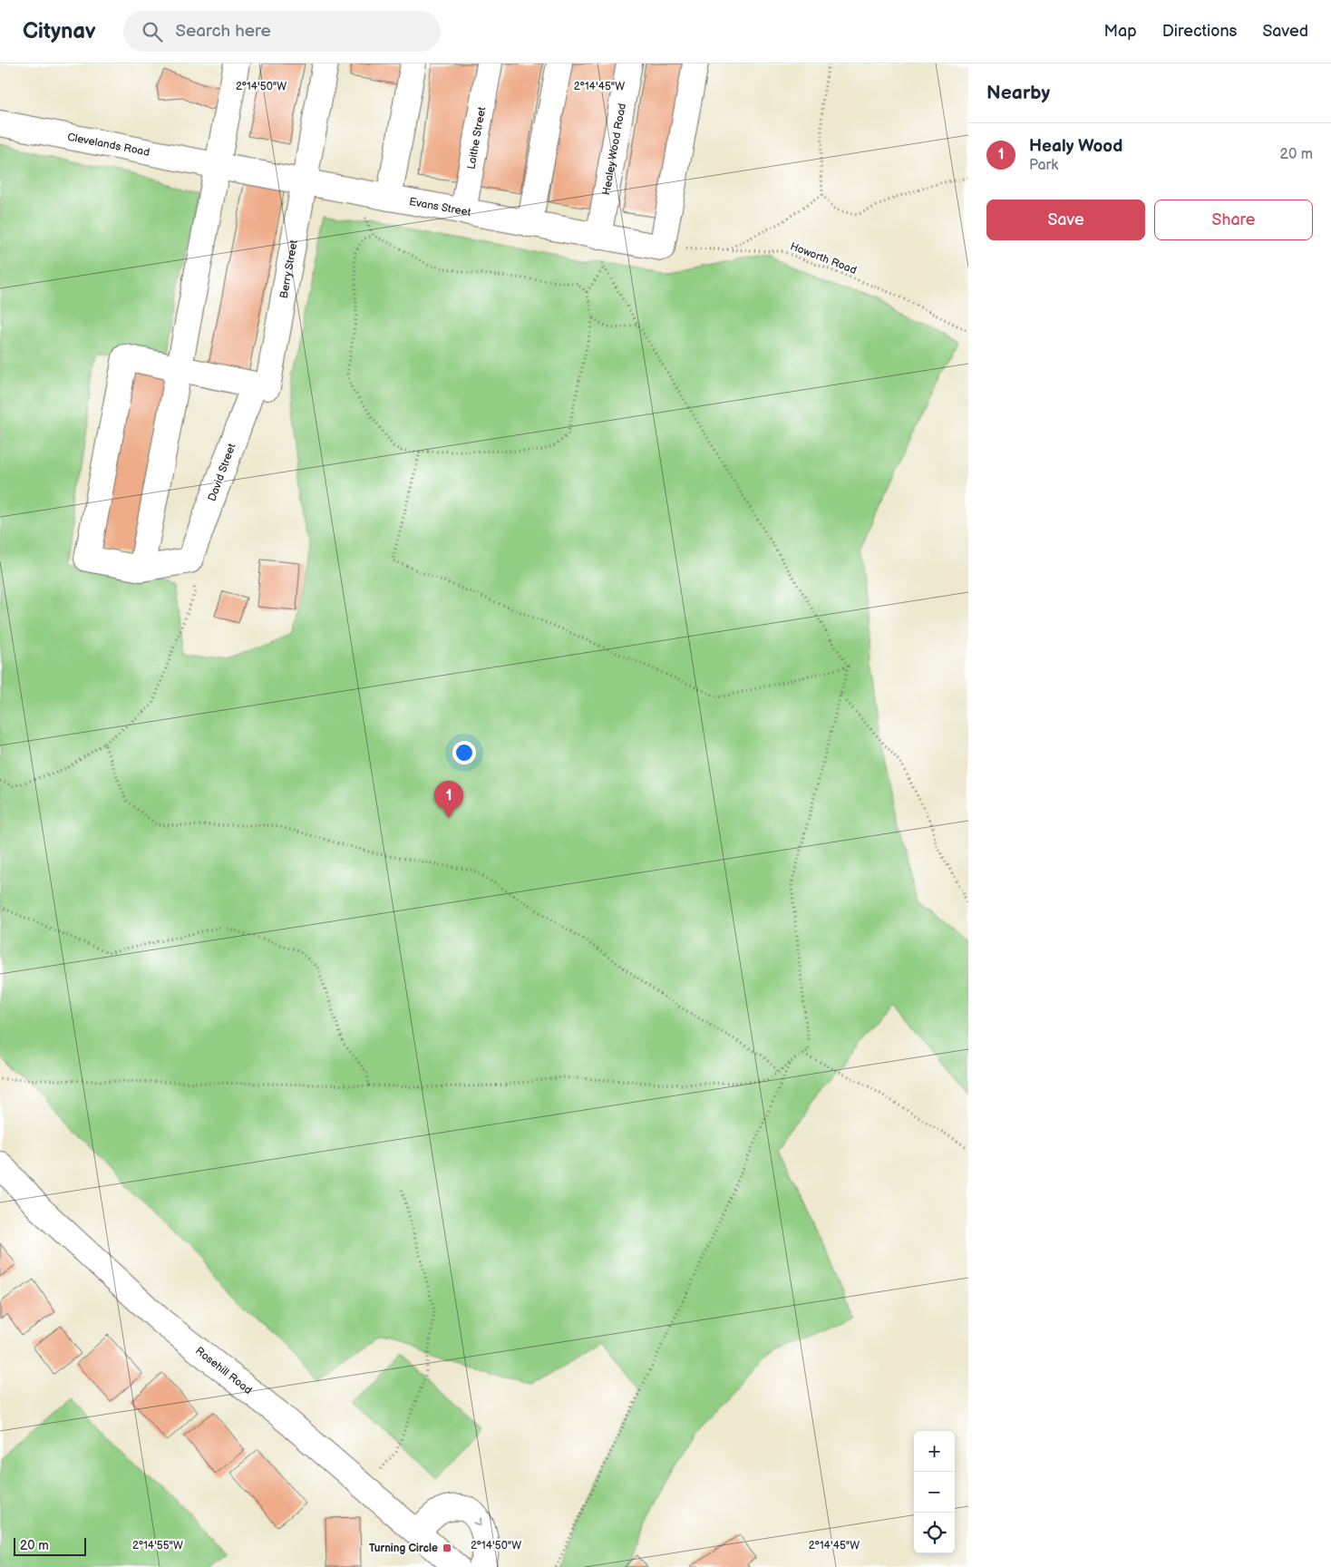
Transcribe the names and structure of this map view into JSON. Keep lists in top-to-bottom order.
{
  "streets": {
    "street": [
      "Laithe Street",
      "Clevelands Road",
      "Healey Wood Road",
      "Evans Street",
      "Berry Street",
      "David Street",
      "Rosehill Road"
    ],
    "path": ["Howorth Road"]
  },
  "crossings": [
    ["Laithe Street", "Evans Street"],
    ["Clevelands Road", "Evans Street"],
    ["Healey Wood Road", "Evans Street"],
    ["Evans Street", "Howorth Road"],
    ["Evans Street", "Berry Street"],
    ["Berry Street", "David Street"]
  ],
  "places": {
    "transit": ["Turning Circle"]
  },
  "scale_bar": "20 m",
  "page": {
    "header": "Citynav",
    "search": "Search here",
    "nav": ["Map", "Directions", "Saved"],
    "heading": "Nearby",
    "list": [
      {
        "mark": "1",
        "name": "Healy Wood",
        "note": "Park",
        "value": "20 m"
      }
    ],
    "buttons": ["Save", "Share"],
    "pins": "1",
    "map_buttons": ["+", "−"],
    "scale": "20 m"
  },
  "coordinates": ["2°14'50\"W", "2°14'45\"W", "2°14'55\"W"]
}
